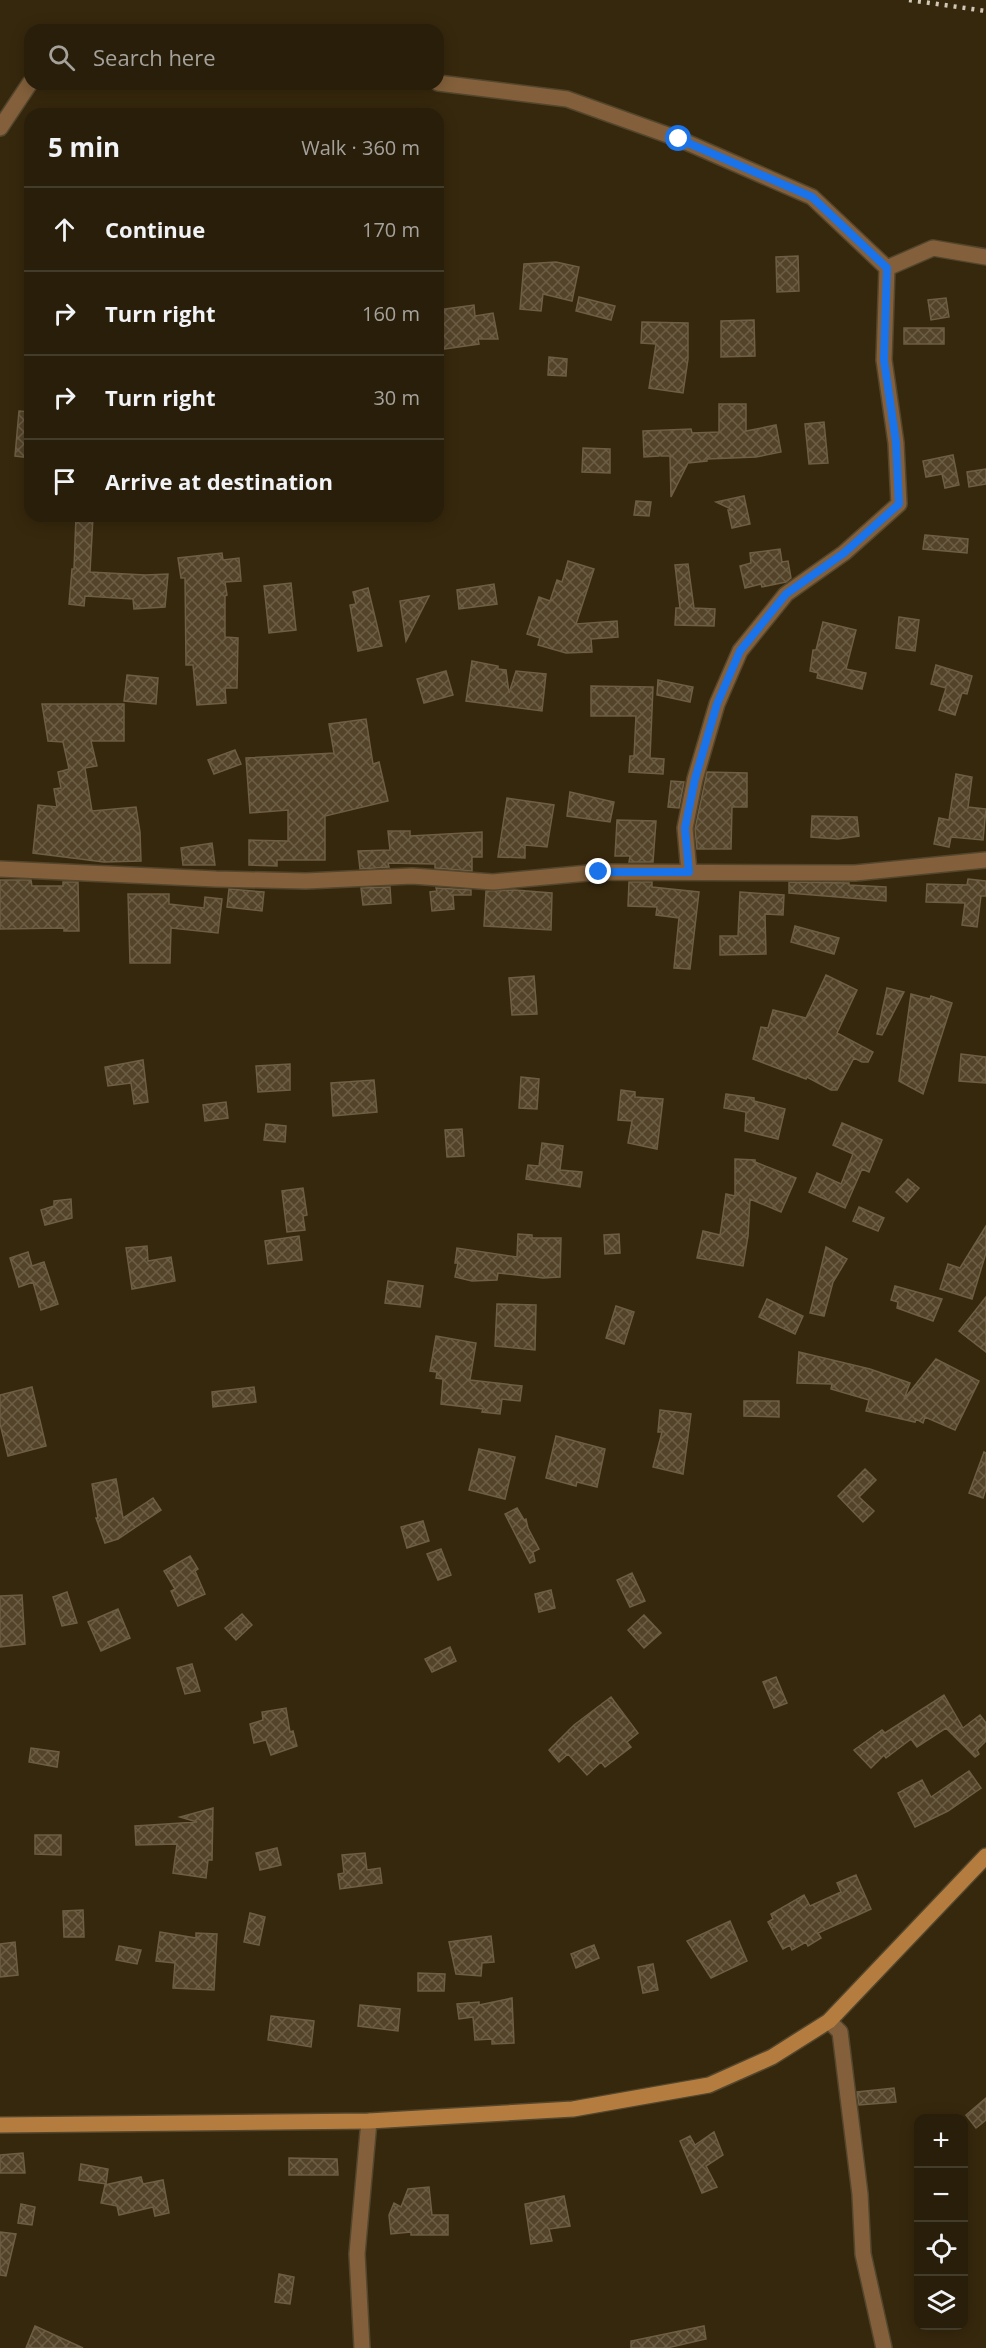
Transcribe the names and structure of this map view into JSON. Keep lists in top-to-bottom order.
{
  "page": {
    "search": "Search here",
    "heading": ["5 min", "Walk · 360 m"],
    "list": [
      ["Continue", "170 m"],
      ["Turn right", "160 m"],
      ["Turn right", "30 m"],
      "Arrive at destination"
    ],
    "map_buttons": ["+", "−"]
  }
}
